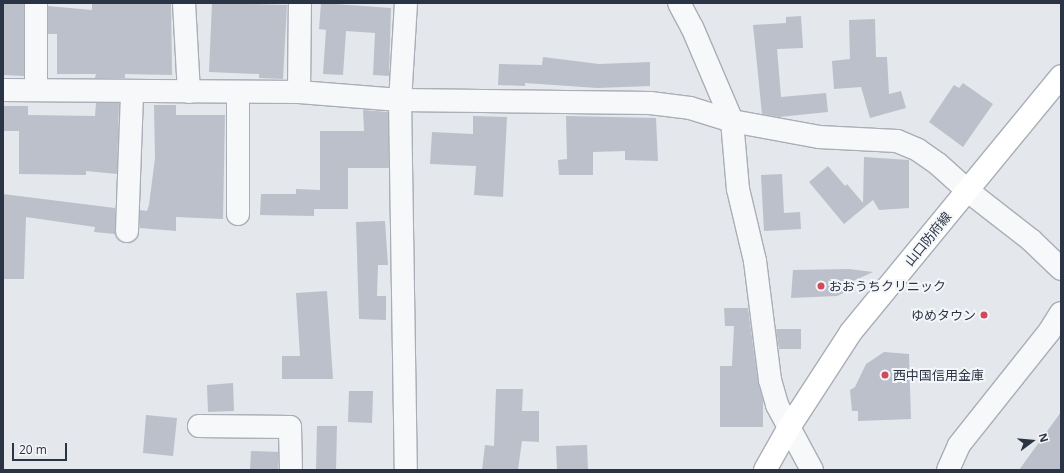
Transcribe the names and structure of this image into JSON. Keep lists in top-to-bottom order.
{
  "streets": {
    "main road": ["山口防府線"]
  },
  "places": ["おおうちクリニック", "ゆめタウン", "西中国信用金庫"],
  "scale_bar": "20 m",
  "north": "right"
}
